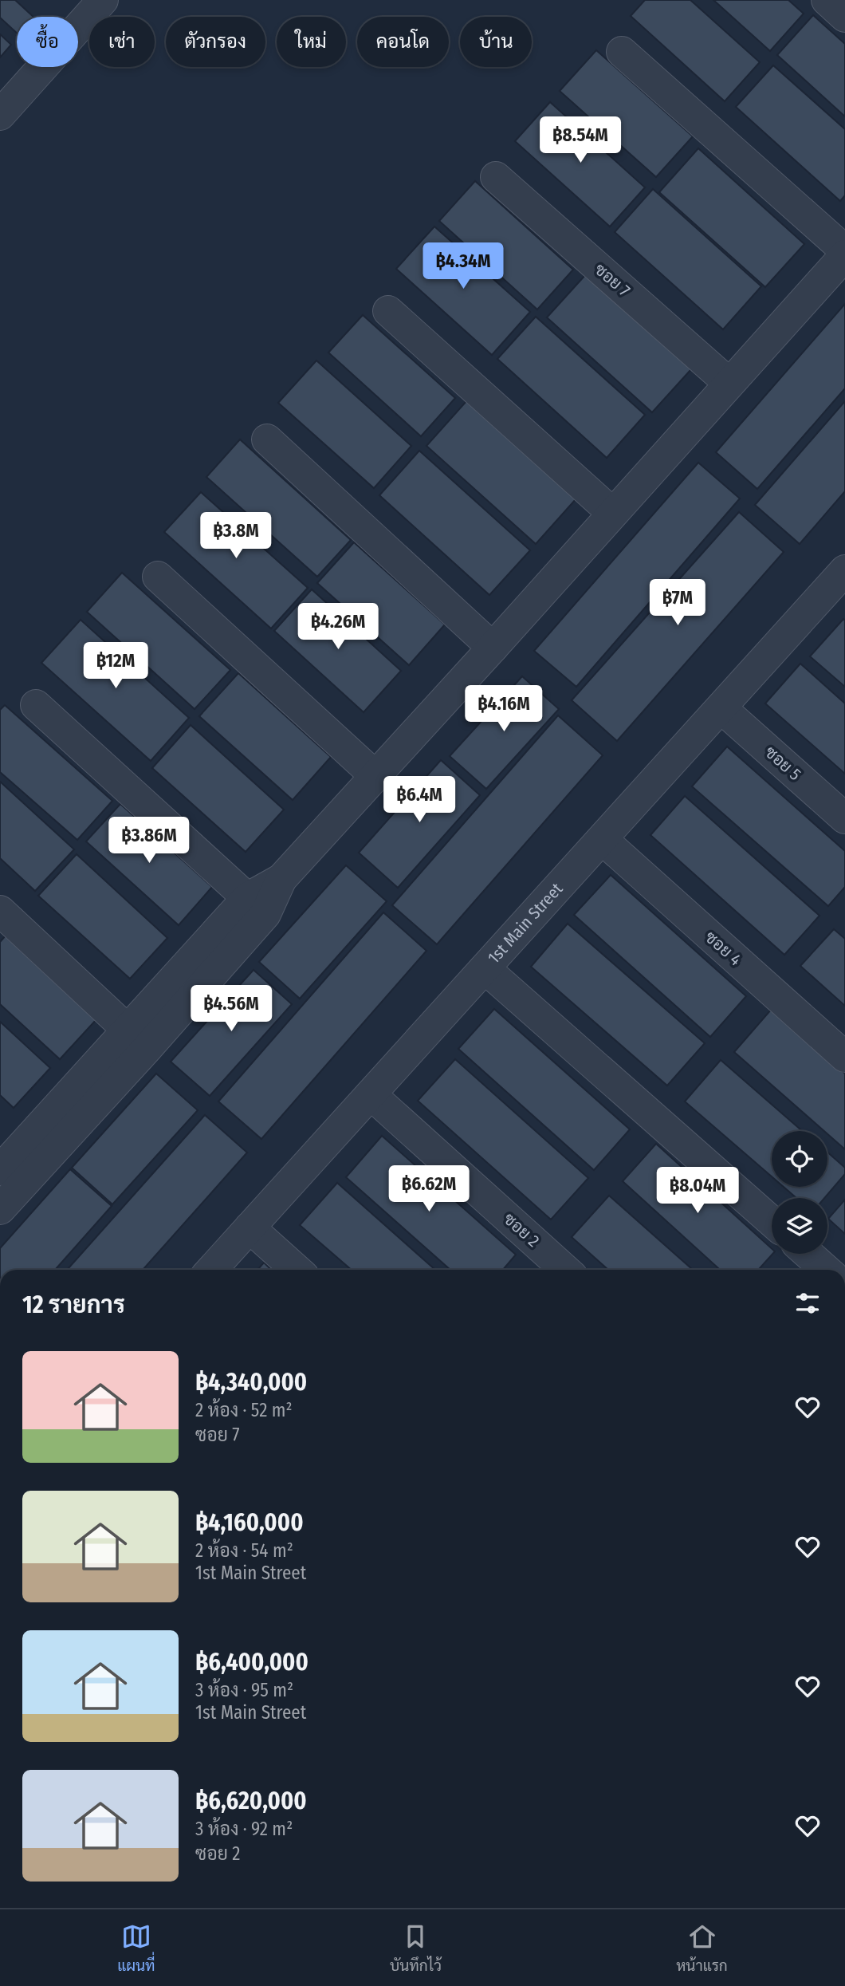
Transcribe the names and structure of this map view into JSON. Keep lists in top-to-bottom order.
{
  "streets": {
    "street": [
      "ซอย 7",
      "ซอย 5",
      "1st Main Street",
      "ซอย 4",
      "ซอย 2"
    ]
  },
  "crossings": [
    ["ซอย 5", "1st Main Street"],
    ["1st Main Street", "ซอย 4"],
    ["1st Main Street", "ซอย 2"]
  ],
  "page": {
    "chip": [
      "ซื้อ",
      "เช่า",
      "ตัวกรอง",
      "ใหม่",
      "คอนโด",
      "บ้าน"
    ],
    "price": [
      "฿8.54M",
      "฿4.34M",
      "฿3.8M",
      "฿7M",
      "฿4.26M",
      "฿12M",
      "฿4.16M",
      "฿6.4M",
      "฿3.86M",
      "฿4.56M",
      "฿6.62M",
      "฿8.04M"
    ],
    "heading": "12 รายการ",
    "list": [
      {
        "name": "฿4,340,000",
        "note": "2 ห้อง · 52 m² · ซอย 7"
      },
      {
        "name": "฿4,160,000",
        "note": "2 ห้อง · 54 m² · 1st Main Street"
      },
      {
        "name": "฿6,400,000",
        "note": "3 ห้อง · 95 m² · 1st Main Street"
      },
      {
        "name": "฿6,620,000",
        "note": "3 ห้อง · 92 m² · ซอย 2"
      }
    ],
    "tabs": ["แผนที่", "บันทึกไว้", "หน้าแรก"]
  }
}
